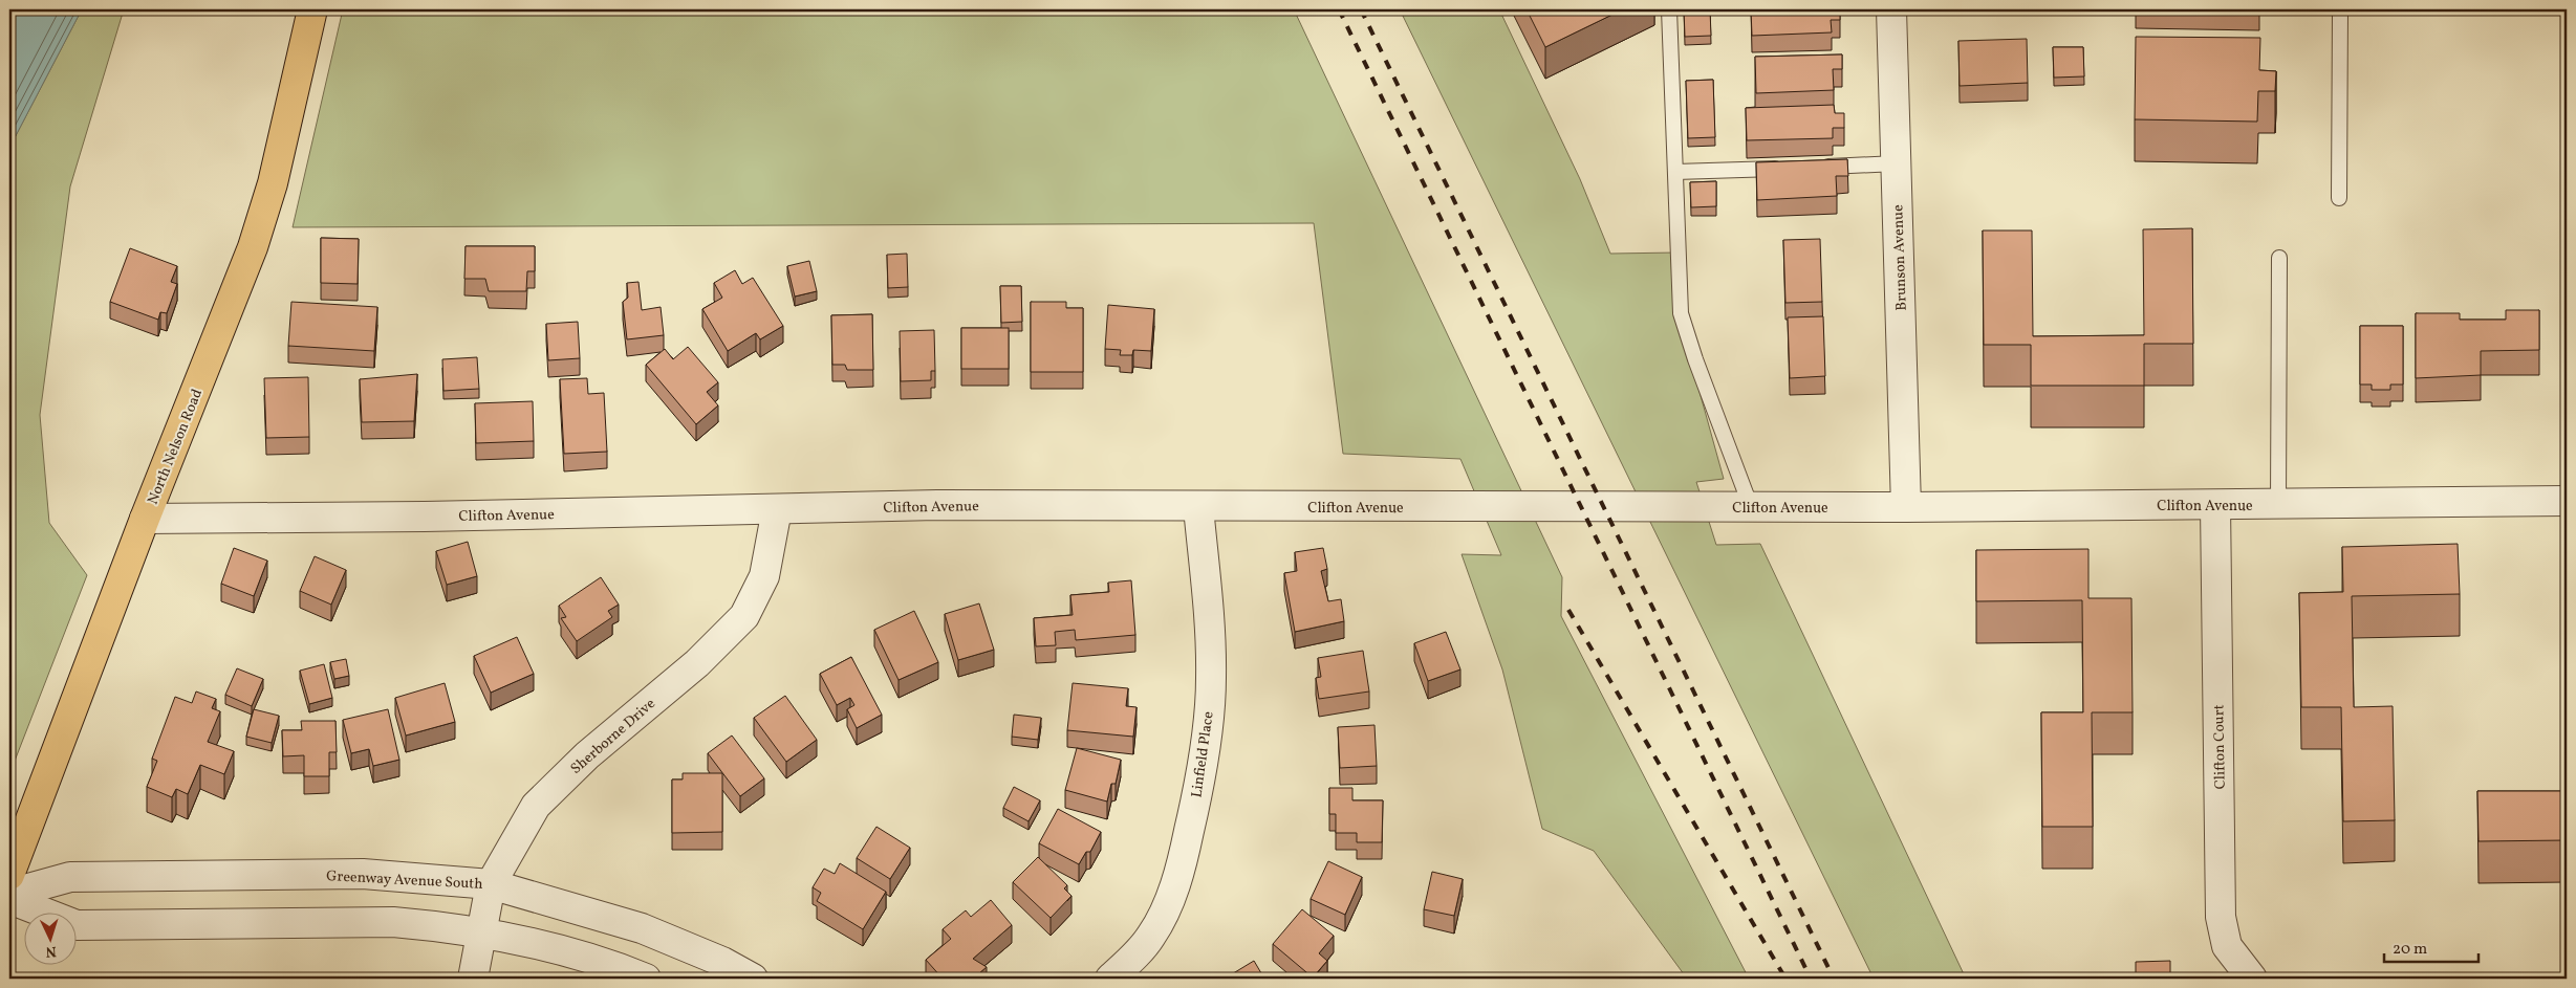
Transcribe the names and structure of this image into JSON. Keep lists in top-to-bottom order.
{
  "streets": {
    "main road": ["North Nelson Road"],
    "street": [
      "Brunson Avenue",
      "Clifton Avenue",
      "Sherborne Drive",
      "Clifton Court",
      "Linfield Place",
      "Greenway Avenue South"
    ]
  },
  "crossings": [
    ["Brunson Avenue", "Clifton Avenue"],
    ["North Nelson Road", "Clifton Avenue"],
    ["Clifton Avenue", "Sherborne Drive"],
    ["Clifton Avenue", "Clifton Court"],
    ["Clifton Avenue", "Linfield Place"],
    ["Sherborne Drive", "Greenway Avenue South"]
  ],
  "scale_bar": "20 m",
  "north": "bottom"
}
